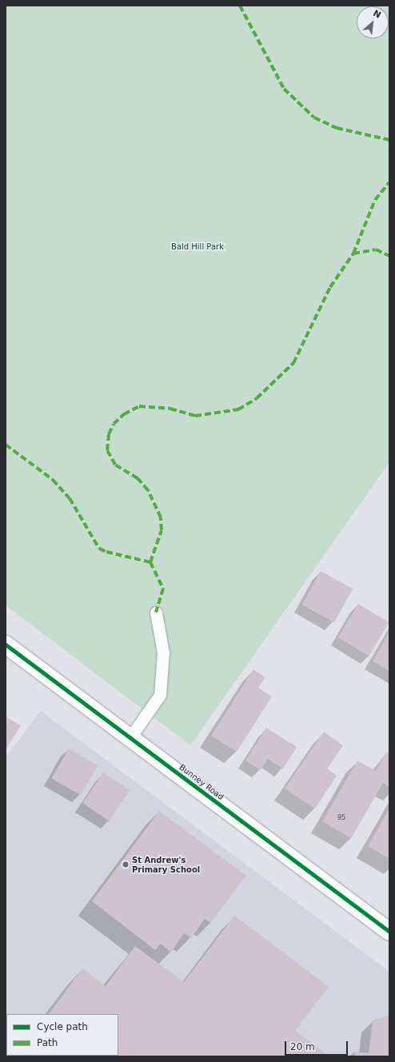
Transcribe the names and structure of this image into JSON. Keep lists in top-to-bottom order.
{
  "streets": {
    "street": ["Bunney Road"]
  },
  "parks": ["Bald Hill Park"],
  "places": ["St Andrew's Primary School"],
  "house_numbers": ["95"],
  "legend": ["Cycle path", "Path"],
  "scale_bar": "20 m",
  "north": "top right"
}
